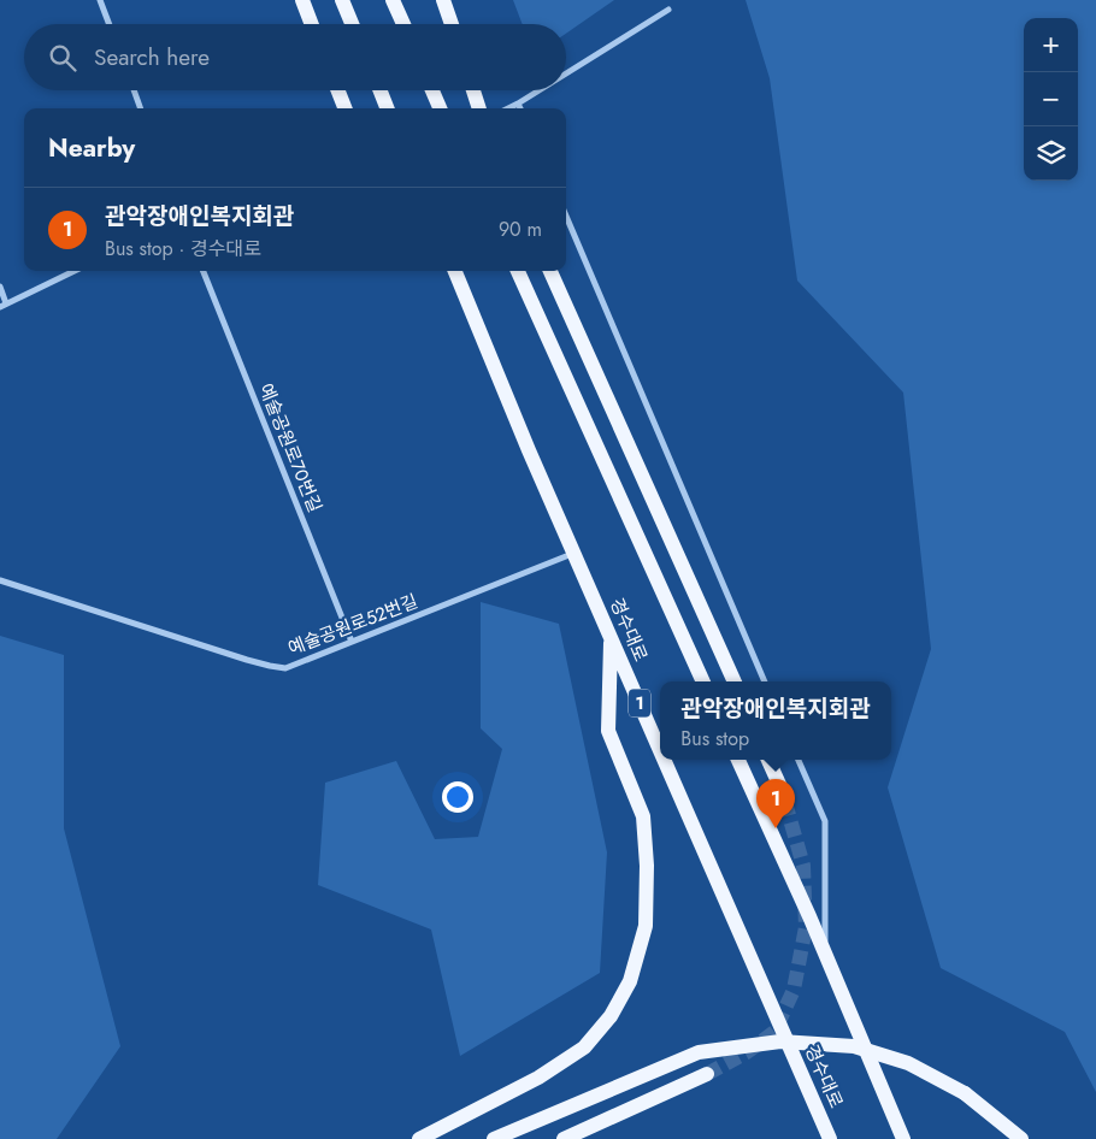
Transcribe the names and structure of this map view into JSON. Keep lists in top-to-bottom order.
{
  "streets": {
    "main road": ["경수대로", "1"],
    "street": ["예술공원로70번길", "예술공원로52번길"]
  },
  "crossings": [
    ["예술공원로70번길", "예술공원로52번길"],
    ["예술공원로52번길", "경수대로"]
  ],
  "page": {
    "map_buttons": ["+", "−"],
    "search": "Search here",
    "heading": "Nearby",
    "list": [
      {
        "mark": "1",
        "name": "관악장애인복지회관",
        "note": "Bus stop · 경수대로",
        "value": "90 m"
      }
    ],
    "popup": ["관악장애인복지회관", "Bus stop"],
    "pins": "1"
  }
}
